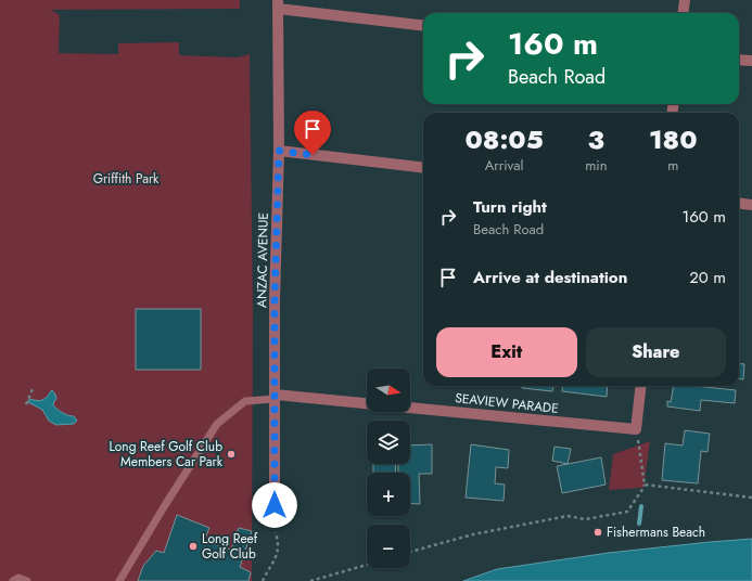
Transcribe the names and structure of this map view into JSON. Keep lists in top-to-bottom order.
{
  "streets": {
    "street": ["ANZAC AVENUE", "SEAVIEW PARADE"]
  },
  "crossings": [
    ["ANZAC AVENUE", "SEAVIEW PARADE"]
  ],
  "parks": ["Griffith Park"],
  "places": ["Long Reef Golf Club Members Car Park", "Fishermans Beach", "Long Reef Golf Club"],
  "north": "right",
  "page": {
    "turn": ["160 m", "Beach Road"],
    "eta": [
      "08:05",
      "Arrival",
      "3",
      "min",
      "180",
      "m"
    ],
    "list": [
      {
        "name": "Turn right",
        "note": "Beach Road",
        "value": "160 m"
      },
      {
        "name": "Arrive at destination",
        "value": "20 m"
      }
    ],
    "buttons": ["Exit", "Share"],
    "map_buttons": ["+", "−"]
  }
}
